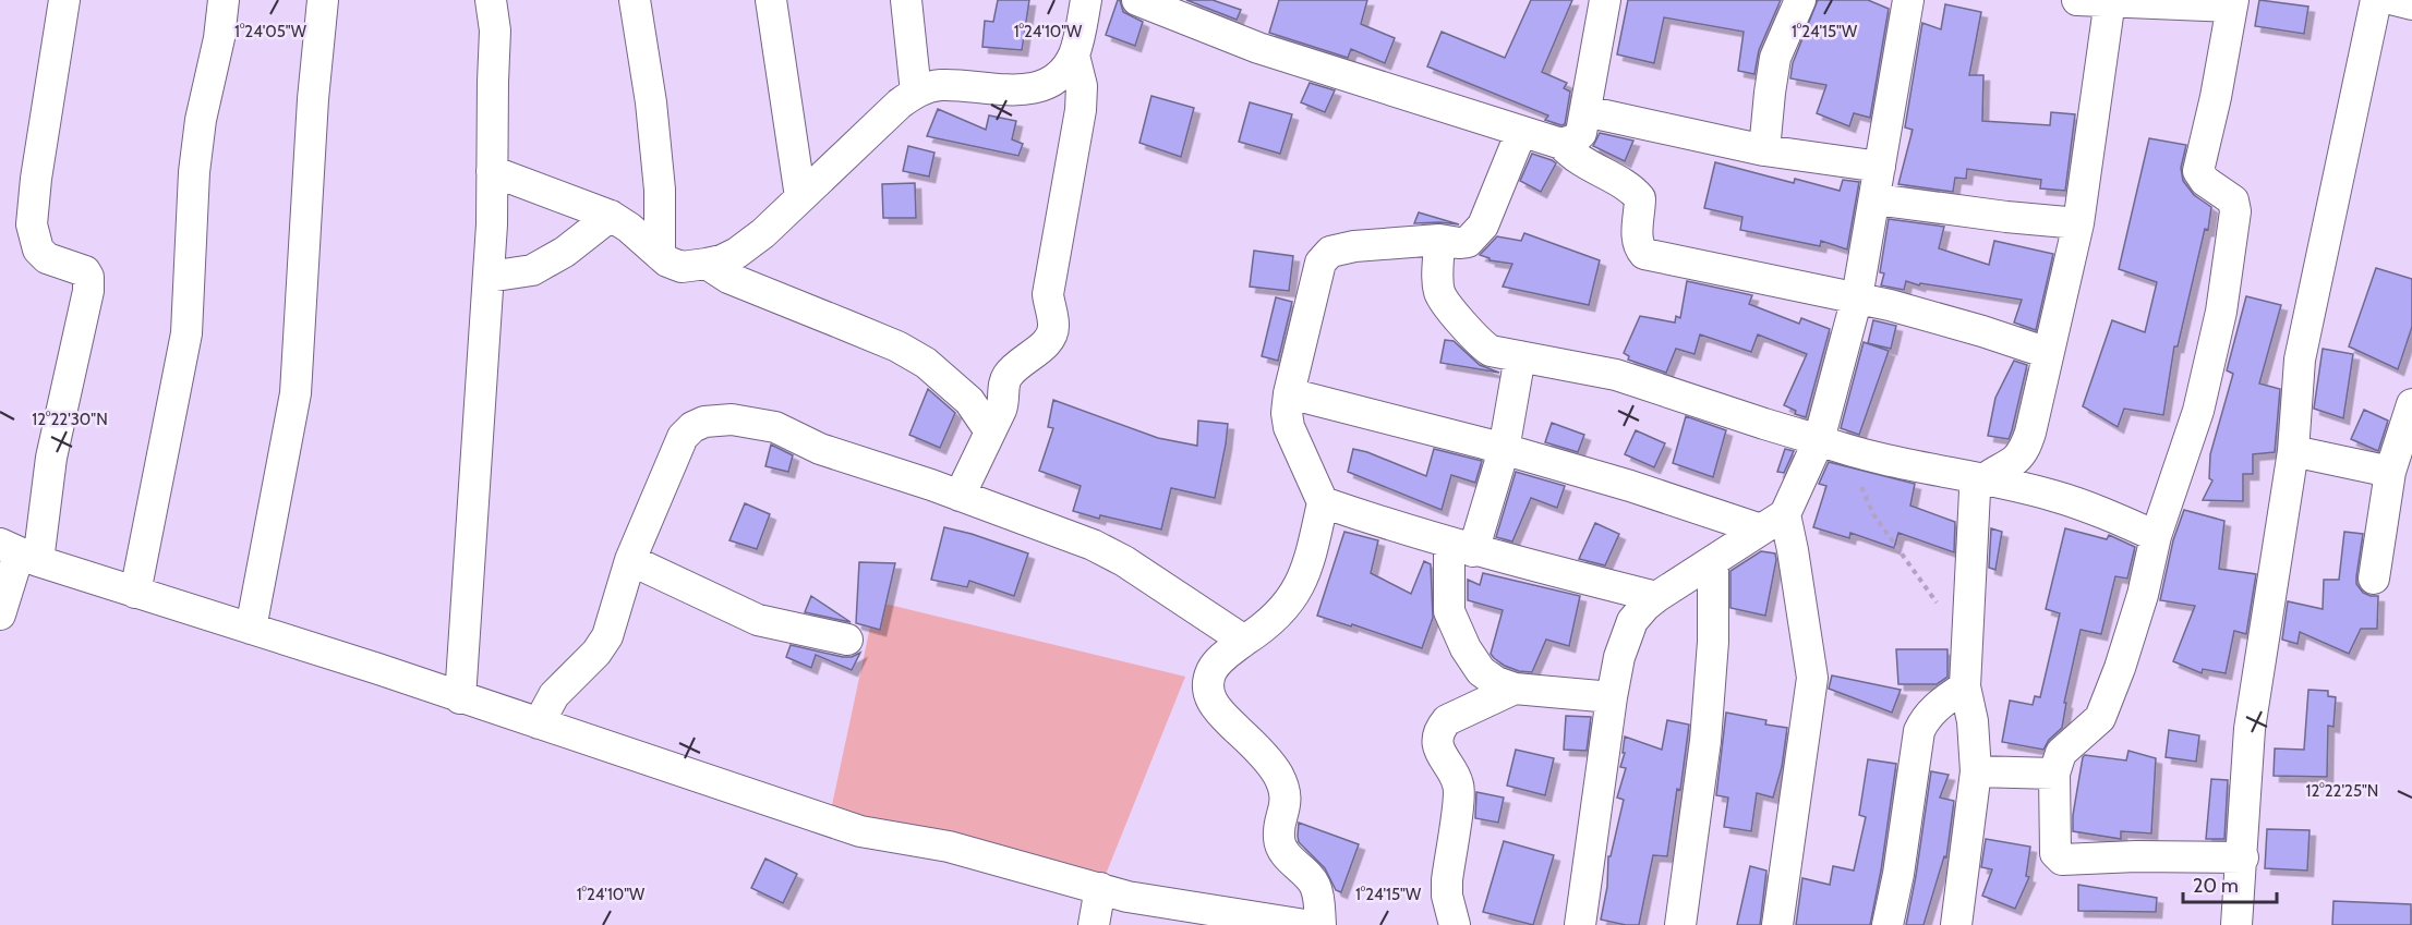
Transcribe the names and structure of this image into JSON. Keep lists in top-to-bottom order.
{
  "scale_bar": "20 m",
  "coordinates": [
    "1°24'05\"W",
    "1°24'10\"W",
    "1°24'15\"W",
    "12°22'30\"N",
    "12°22'25\"N"
  ]
}
